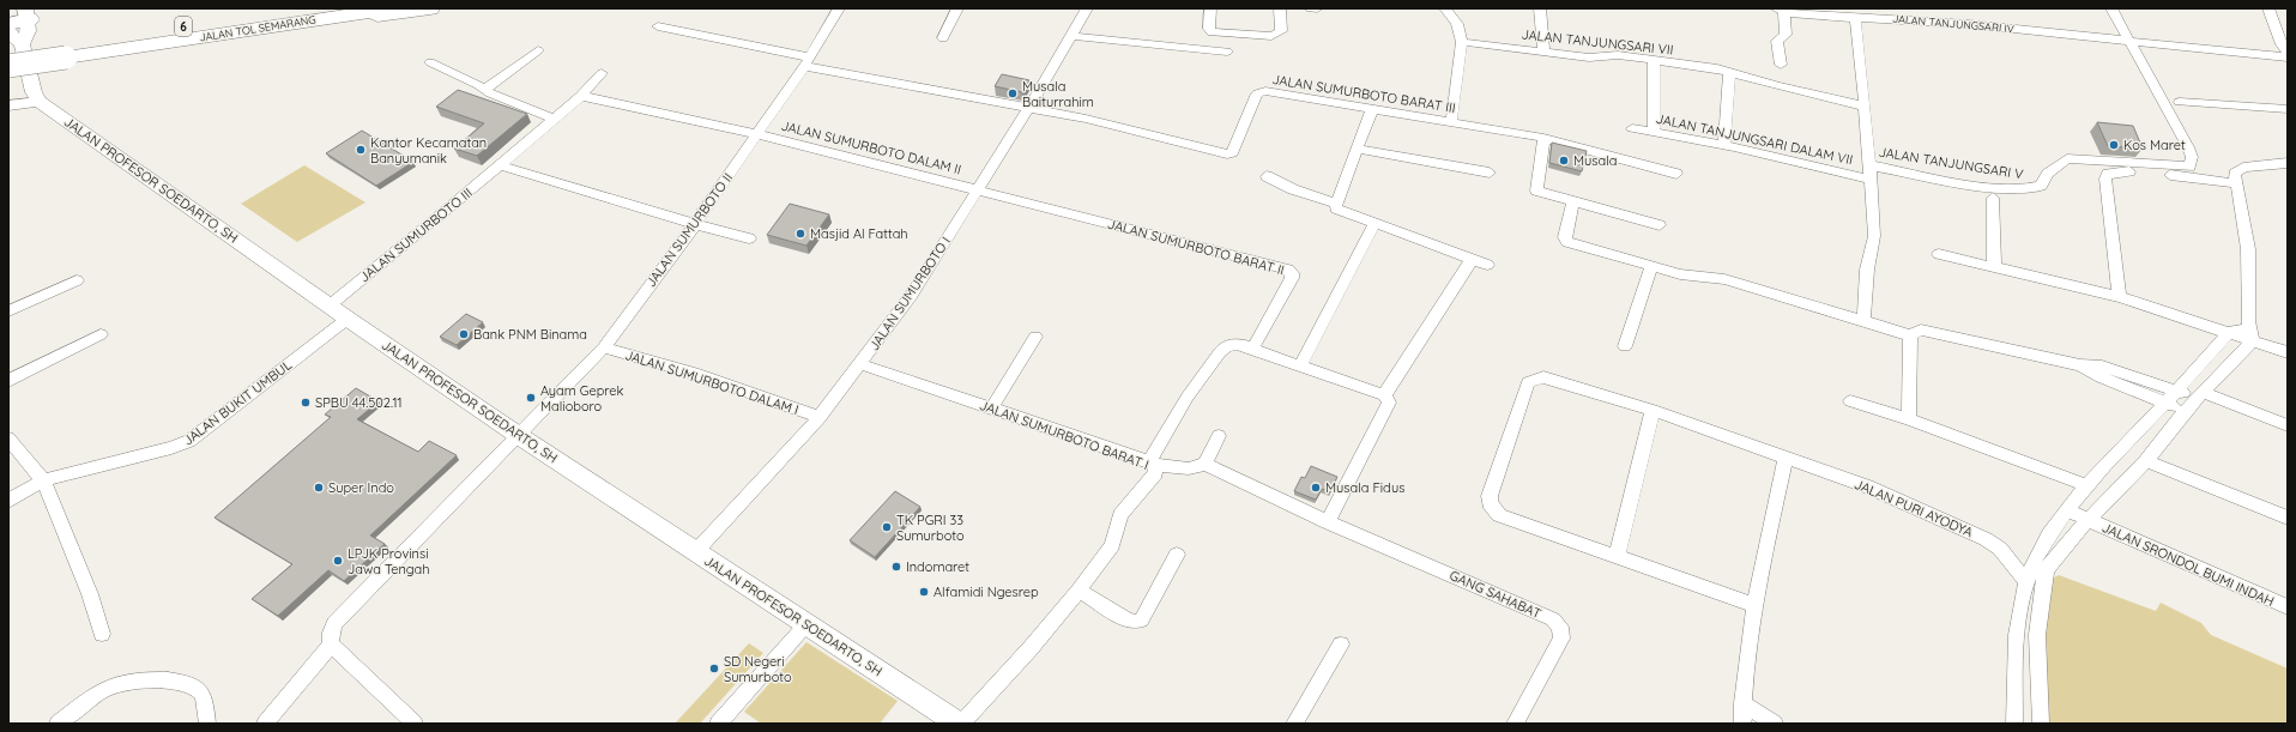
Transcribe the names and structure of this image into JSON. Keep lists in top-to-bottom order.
{
  "streets": {
    "highway": ["6", "JALAN TOL SEMARANG"],
    "main road": ["JALAN PROFESOR SOEDARTO, SH"],
    "street": [
      "JALAN TANJUNGSARI IV",
      "JALAN TANJUNGSARI VII",
      "JALAN SUMURBOTO BARAT III",
      "JALAN TANJUNGSARI DALAM VII",
      "JALAN SUMURBOTO DALAM II",
      "JALAN TANJUNGSARI V",
      "JALAN SUMURBOTO II",
      "JALAN SUMURBOTO III",
      "JALAN SUMURBOTO BARAT II",
      "JALAN SUMURBOTO I",
      "JALAN SUMURBOTO DALAM I",
      "JALAN BUKIT UMBUL",
      "JALAN SUMURBOTO BARAT I",
      "JALAN PURI AYODYA",
      "JALAN SRONDOL BUMI INDAH",
      "GANG SAHABAT"
    ]
  },
  "crossings": [
    ["JALAN TANJUNGSARI IV", "JALAN TANJUNGSARI V"],
    ["6", "JALAN TOL SEMARANG"],
    ["JALAN SUMURBOTO BARAT III", "JALAN SUMURBOTO I"],
    ["JALAN SUMURBOTO DALAM II", "JALAN SUMURBOTO II"],
    ["JALAN SUMURBOTO DALAM II", "JALAN SUMURBOTO BARAT II"],
    ["JALAN SUMURBOTO DALAM II", "JALAN SUMURBOTO I"],
    ["JALAN PROFESOR SOEDARTO, SH", "JALAN SUMURBOTO II"],
    ["JALAN PROFESOR SOEDARTO, SH", "JALAN SUMURBOTO III"],
    ["JALAN PROFESOR SOEDARTO, SH", "JALAN SUMURBOTO I"],
    ["JALAN PROFESOR SOEDARTO, SH", "JALAN BUKIT UMBUL"],
    ["JALAN PROFESOR SOEDARTO, SH", "JALAN SUMURBOTO BARAT I"],
    ["JALAN SUMURBOTO II", "JALAN SUMURBOTO DALAM I"],
    ["JALAN SUMURBOTO BARAT II", "JALAN SUMURBOTO I"],
    ["JALAN SUMURBOTO I", "JALAN SUMURBOTO DALAM I"],
    ["JALAN SUMURBOTO I", "JALAN SUMURBOTO BARAT I"]
  ],
  "places": [
    "Musala Baiturrahim",
    "Kos Maret",
    "Kantor Kecamatan Banyumanik",
    "Musala",
    "Masjid Al Fattah",
    "Bank PNM Binama",
    "Ayam Geprek Malioboro",
    "SPBU 44.502.11",
    "Super Indo",
    "Musala Fidus",
    "TK PGRI 33 Sumurboto",
    "LPJK Provinsi Jawa Tengah",
    "Indomaret",
    "Alfamidi Ngesrep",
    "SD Negeri Sumurboto"
  ]
}
